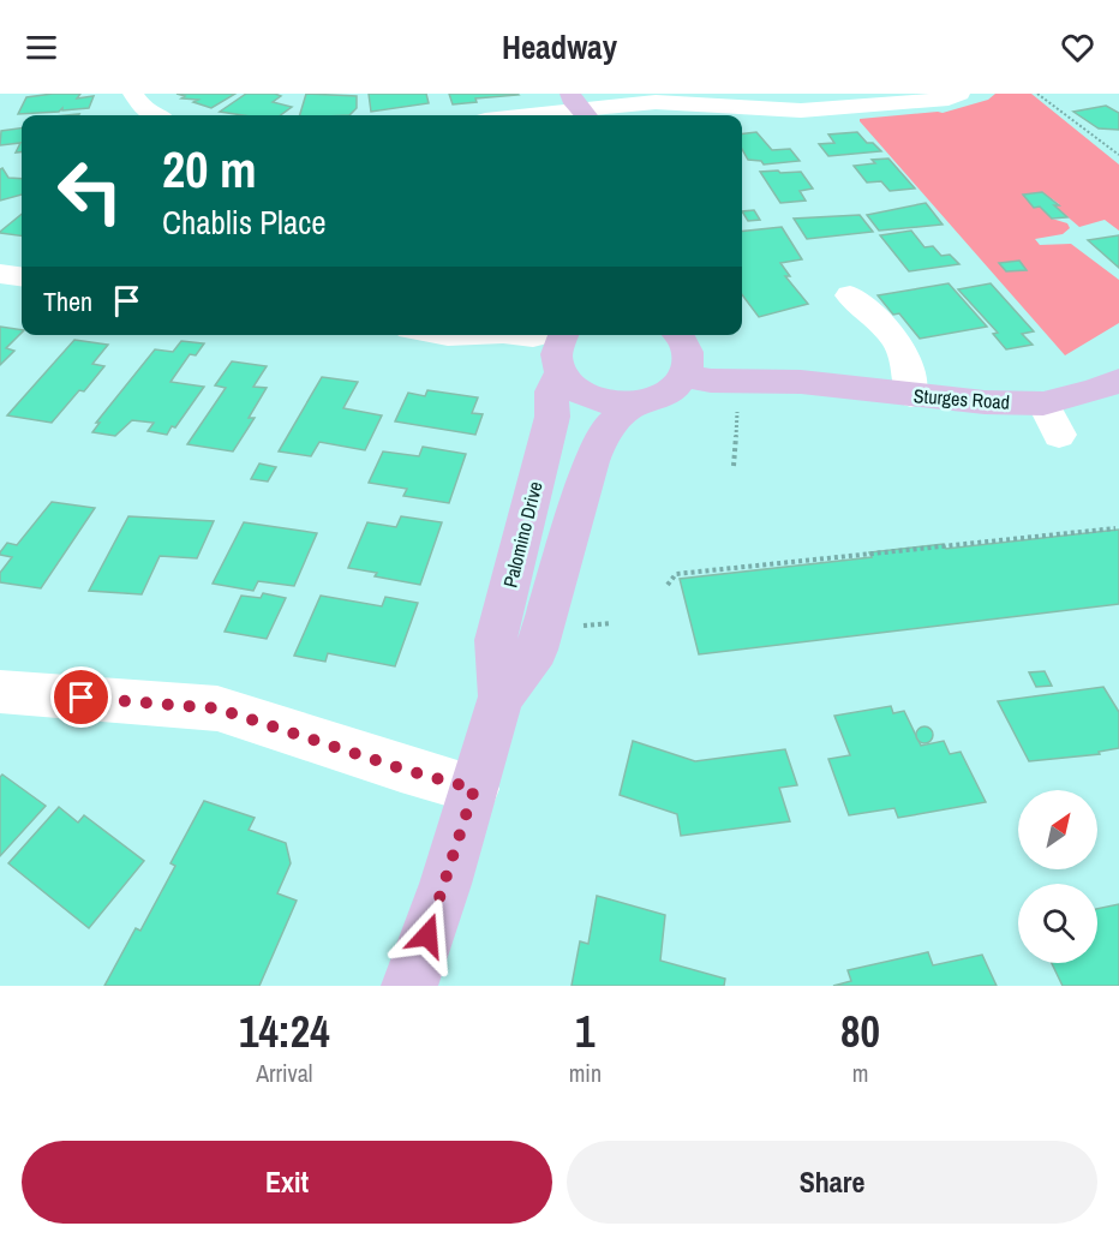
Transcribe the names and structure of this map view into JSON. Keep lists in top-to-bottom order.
{
  "streets": {
    "main road": ["Sturges Road", "Palomino Drive"]
  },
  "north": "top right",
  "page": {
    "header": "Headway",
    "turn": ["20 m", "Chablis Place"],
    "then": "Then",
    "eta": [
      "14:24",
      "Arrival",
      "1",
      "min",
      "80",
      "m"
    ],
    "buttons": ["Exit", "Share"]
  }
}
